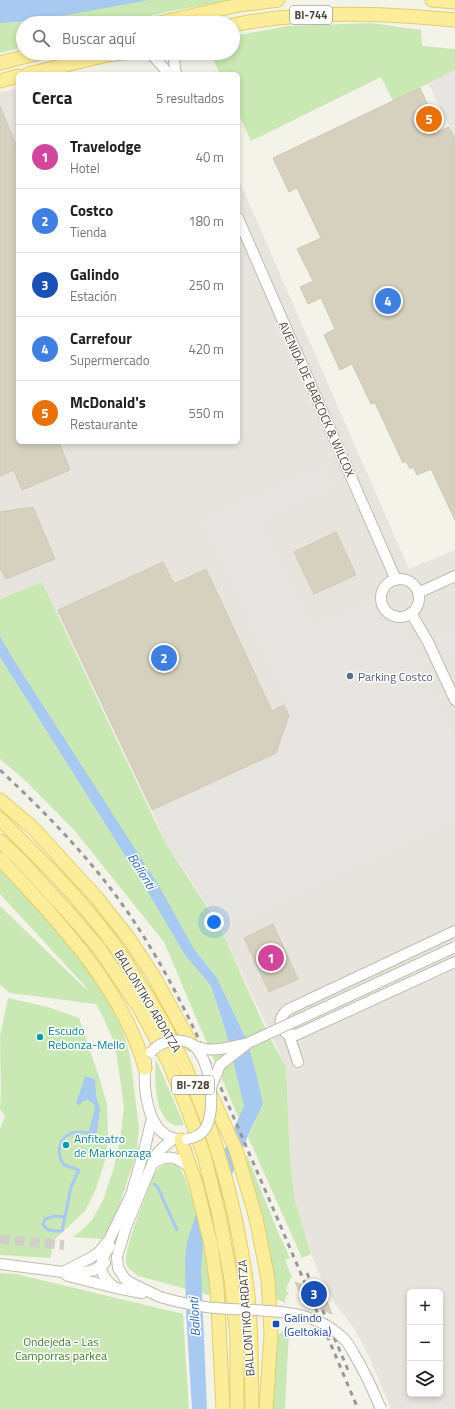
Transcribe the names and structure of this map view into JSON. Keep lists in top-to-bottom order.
{
  "streets": {
    "main road": ["BI-744", "BALLONTIKO ARDATZA", "BI-728"],
    "street": ["AVENIDA DE BABCOCK & WILCOX"]
  },
  "water": ["Ballonti"],
  "parks": ["Ondejeda - Las Camporras parkea"],
  "places": {
    "other": ["Parking Costco", "Escudo Rebonza-Mello", "Anfiteatro de Markonzaga"],
    "transit": ["Galindo (Geltokia)"]
  },
  "page": {
    "search": "Buscar aquí",
    "heading": ["Cerca", "5 resultados"],
    "pins": [
      "5",
      "4",
      "2",
      "1",
      "3"
    ],
    "list": [
      {
        "mark": "1",
        "name": "Travelodge",
        "note": "Hotel",
        "value": "40 m"
      },
      {
        "mark": "2",
        "name": "Costco",
        "note": "Tienda",
        "value": "180 m"
      },
      {
        "mark": "3",
        "name": "Galindo",
        "note": "Estación",
        "value": "250 m"
      },
      {
        "mark": "4",
        "name": "Carrefour",
        "note": "Supermercado",
        "value": "420 m"
      },
      {
        "mark": "5",
        "name": "McDonald's",
        "note": "Restaurante",
        "value": "550 m"
      }
    ],
    "map_buttons": ["+", "−"]
  }
}
